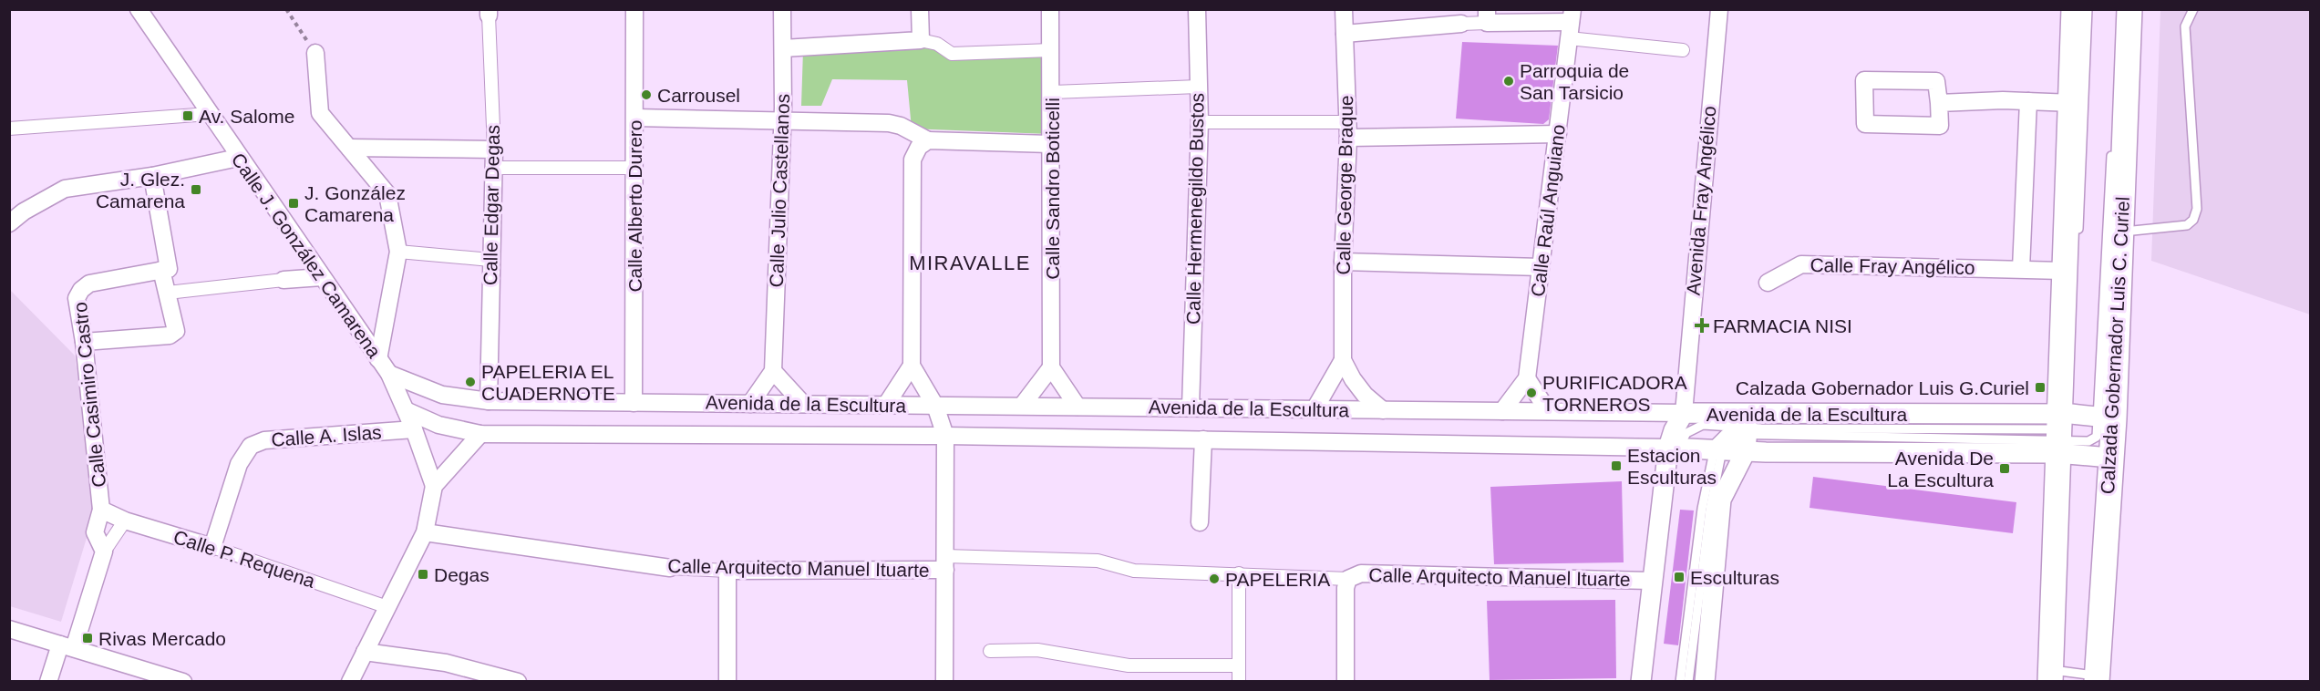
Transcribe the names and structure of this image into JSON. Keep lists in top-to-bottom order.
{
  "streets": {
    "main road": ["Calzada Gobernador Luis C. Curiel"],
    "street": [
      "Calle George Braque",
      "Calle Sandro Boticelli",
      "Calle Julio Castellanos",
      "Avenida Fray Angélico",
      "Calle Edgar Degas",
      "Calle Alberto Durero",
      "Calle Hermenegildo Bustos",
      "Calle Raúl Anguiano",
      "Calle J. González Camarena",
      "Calle Fray Angélico",
      "Calle Casimiro Castro",
      "Avenida de la Escultura",
      "Calle A. Islas",
      "Calle P. Requena",
      "Calle Arquitecto Manuel Ituarte"
    ]
  },
  "crossings": [
    ["Calle George Braque", "Avenida de la Escultura"],
    ["Avenida Fray Angélico", "Avenida de la Escultura"],
    ["Avenida Fray Angélico", "Calle Arquitecto Manuel Ituarte"],
    ["Calle Edgar Degas", "Avenida de la Escultura"],
    ["Calle Alberto Durero", "Avenida de la Escultura"],
    ["Calle Hermenegildo Bustos", "Avenida de la Escultura"],
    ["Calle Raúl Anguiano", "Avenida de la Escultura"],
    ["Calle J. González Camarena", "Avenida de la Escultura"],
    ["Calle J. González Camarena", "Calle A. Islas"],
    ["Calzada Gobernador Luis C. Curiel", "Avenida de la Escultura"],
    ["Calle Casimiro Castro", "Calle P. Requena"],
    ["Calle A. Islas", "Calle P. Requena"]
  ],
  "districts": ["MIRAVALLE"],
  "places": {
    "other": [
      "Parroquia de San Tarsicio",
      "Carrousel",
      "PAPELERIA EL CUADERNOTE",
      "PURIFICADORA TORNEROS",
      "PAPELERIA"
    ],
    "transit": [
      "Av. Salome",
      "J. Glez. Camarena",
      "J. González Camarena",
      "Calzada Gobernador Luis G.Curiel",
      "Estacion Esculturas",
      "Avenida De La Escultura",
      "Degas",
      "Esculturas",
      "Rivas Mercado"
    ],
    "health": ["FARMACIA NISI"]
  }
}
